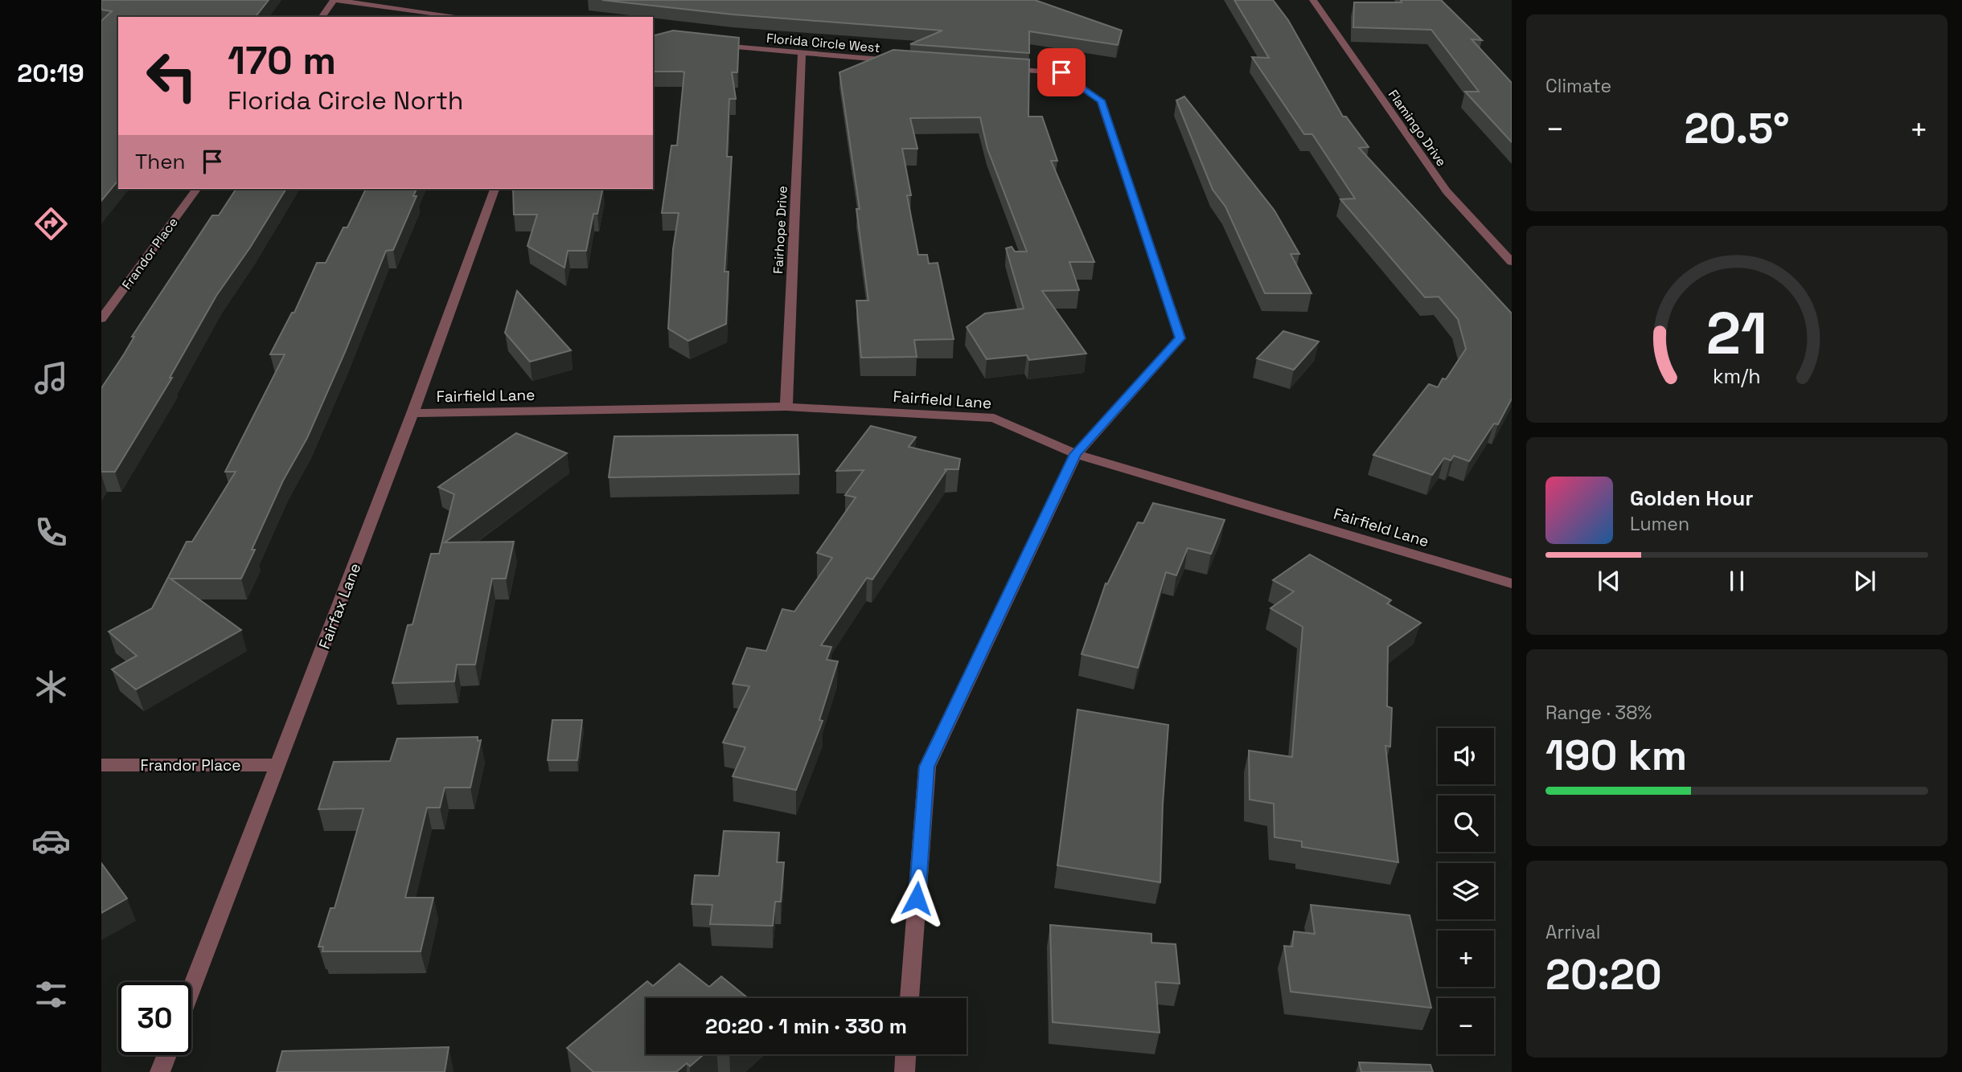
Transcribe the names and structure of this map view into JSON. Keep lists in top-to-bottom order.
{
  "streets": {
    "street": [
      "Florida Circle West",
      "Flamingo Drive",
      "Fairhope Drive",
      "Frandor Place",
      "Fairfield Lane",
      "Fairfax Lane"
    ]
  },
  "crossings": [
    ["Florida Circle West", "Fairhope Drive"],
    ["Fairhope Drive", "Fairfield Lane"],
    ["Frandor Place", "Fairfax Lane"],
    ["Fairfield Lane", "Fairfax Lane"]
  ],
  "page": {
    "tabs": "20:19",
    "tile": [
      "Climate",
      ["Range · 38%", "190 km"],
      ["Arrival", "20:20"]
    ],
    "turn": ["170 m", "Florida Circle North"],
    "heat": ["−", "20.5°", "+"],
    "then": "Then",
    "song": ["Golden Hour", "Lumen"],
    "map_buttons": ["+", "−"],
    "limit": "30",
    "trip": "20:20 · 1 min · 330 m",
    "gauge": ["21", "km/h"]
  }
}
